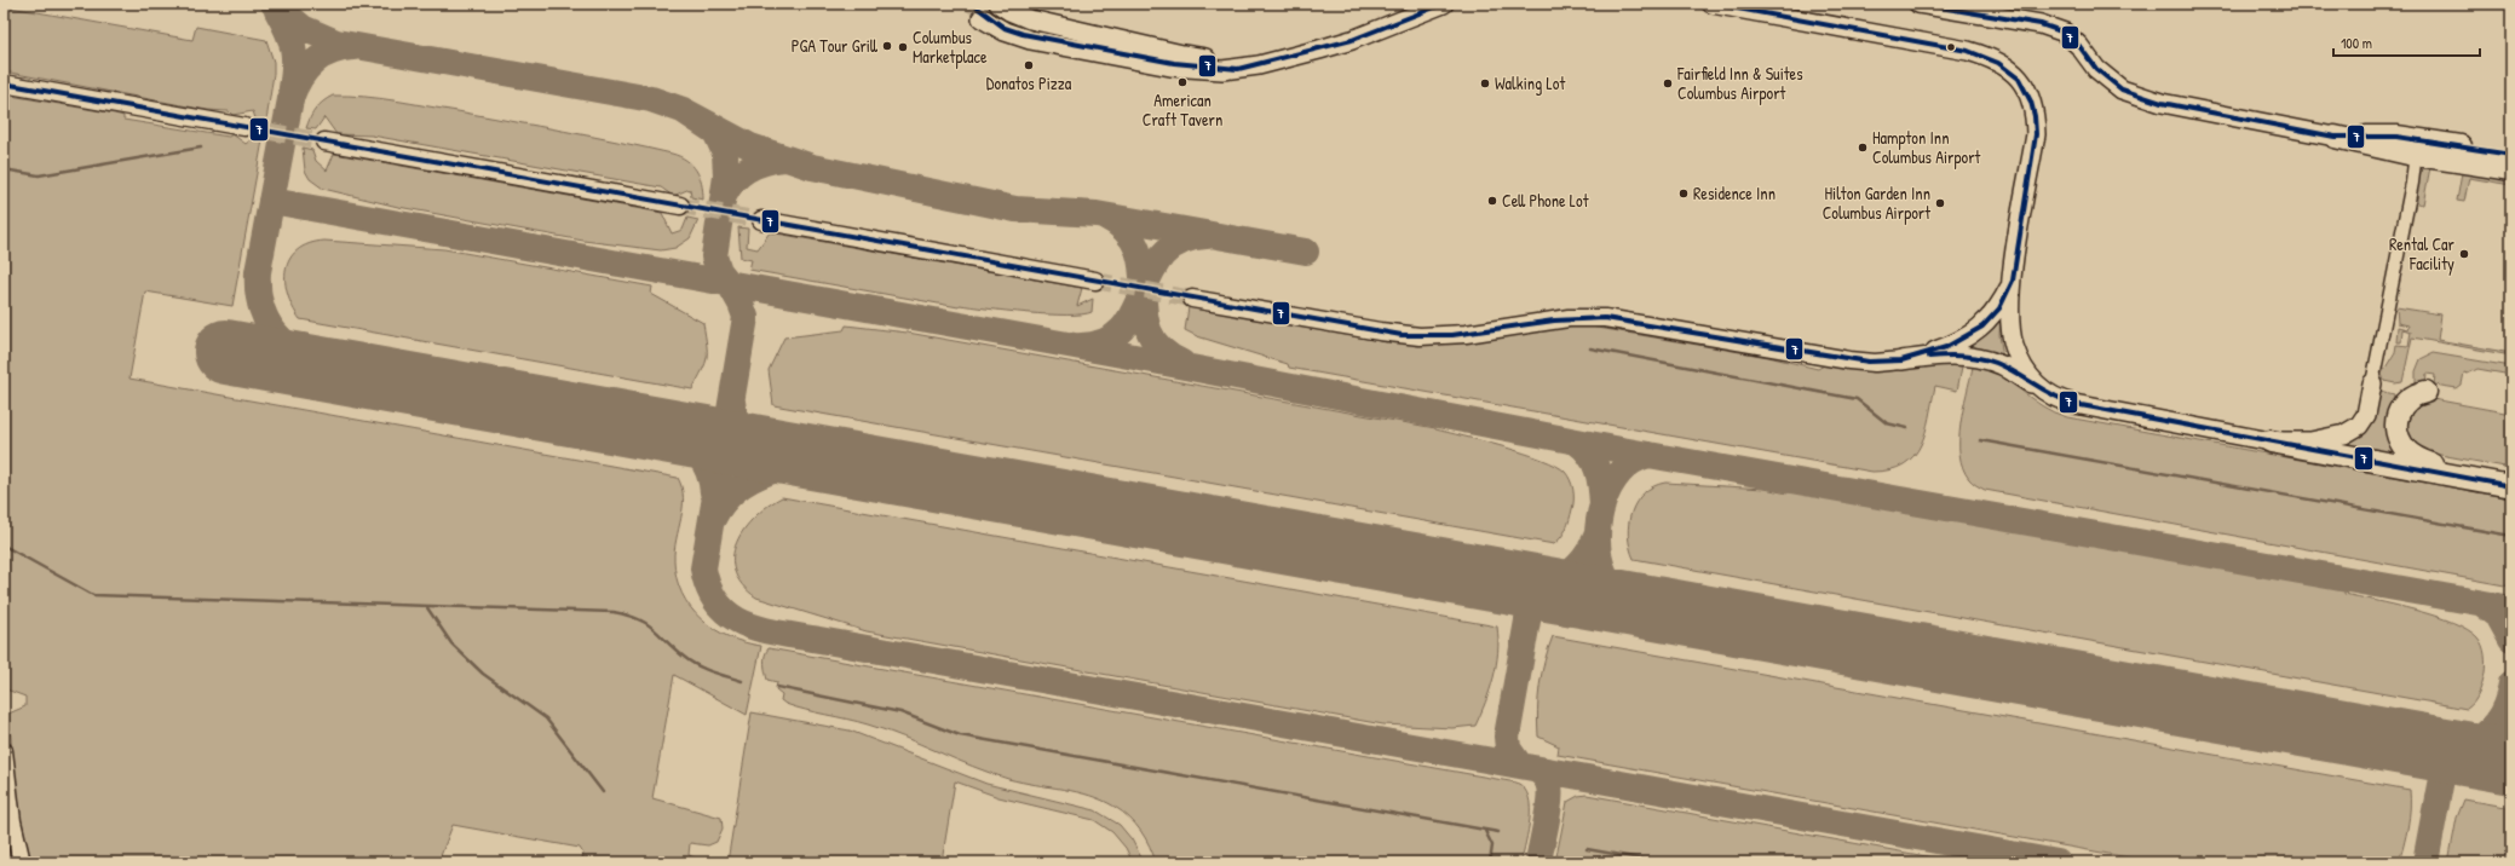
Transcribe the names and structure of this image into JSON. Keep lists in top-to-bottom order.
{
  "places": [
    "PGA Tour Grill",
    "Columbus Marketplace",
    "Donatos Pizza",
    "American Craft Tavern",
    "Walking Lot",
    "Fairfield Inn & Suites Columbus Airport",
    "Hampton Inn Columbus Airport",
    "Residence Inn",
    "Cell Phone Lot",
    "Hilton Garden Inn Columbus Airport",
    "Rental Car Facility"
  ],
  "lines": ["transit line 7"],
  "scale_bar": "100 m"
}
